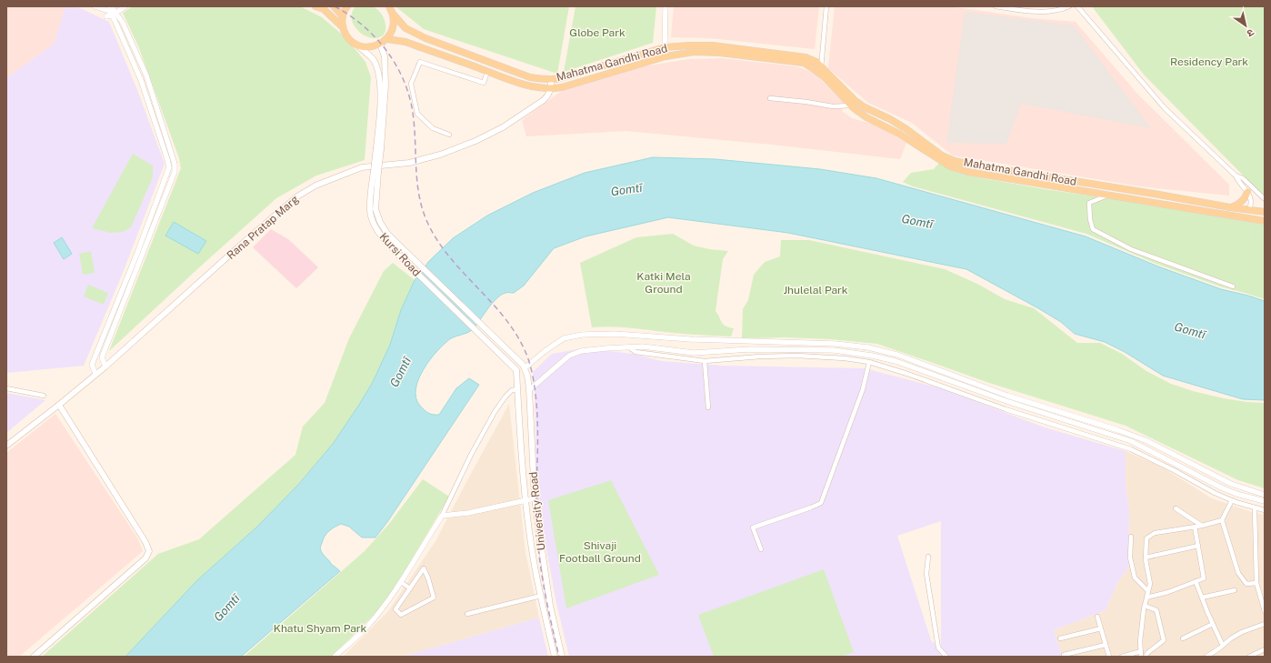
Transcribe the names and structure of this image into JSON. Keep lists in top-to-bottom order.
{
  "streets": {
    "main road": [
      "Mahatma Gandhi Road",
      "Rana Pratap Marg",
      "Kursi Road",
      "University Road"
    ]
  },
  "crossings": [
    ["Mahatma Gandhi Road", "Rana Pratap Marg"],
    ["Kursi Road", "University Road"]
  ],
  "water": ["Gomtī"],
  "parks": [
    "Globe Park",
    "Residency Park",
    "Katki Mela Ground",
    "Jhulelal Park",
    "Shivaji Football Ground",
    "Khatu Shyam Park"
  ],
  "north": "bottom right"
}
